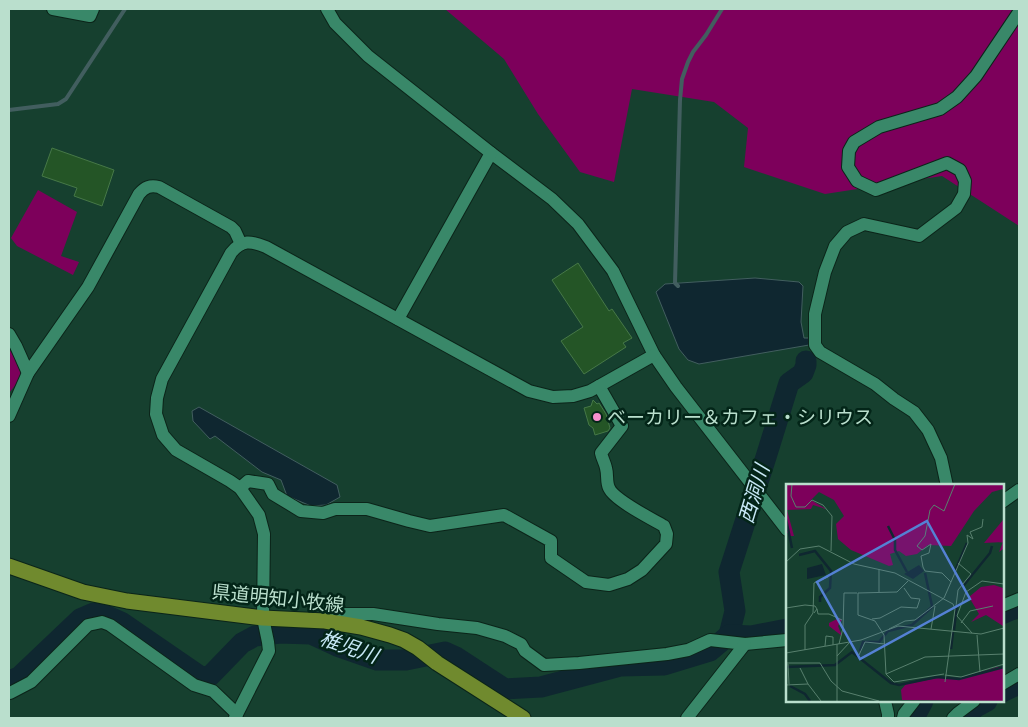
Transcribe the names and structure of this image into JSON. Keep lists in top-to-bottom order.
{
  "streets": {
    "main road": ["県道明知小牧線"]
  },
  "water": ["西洞川", "椎児川"],
  "places": ["ベーカリー＆カフェ・シリウス"]
}
